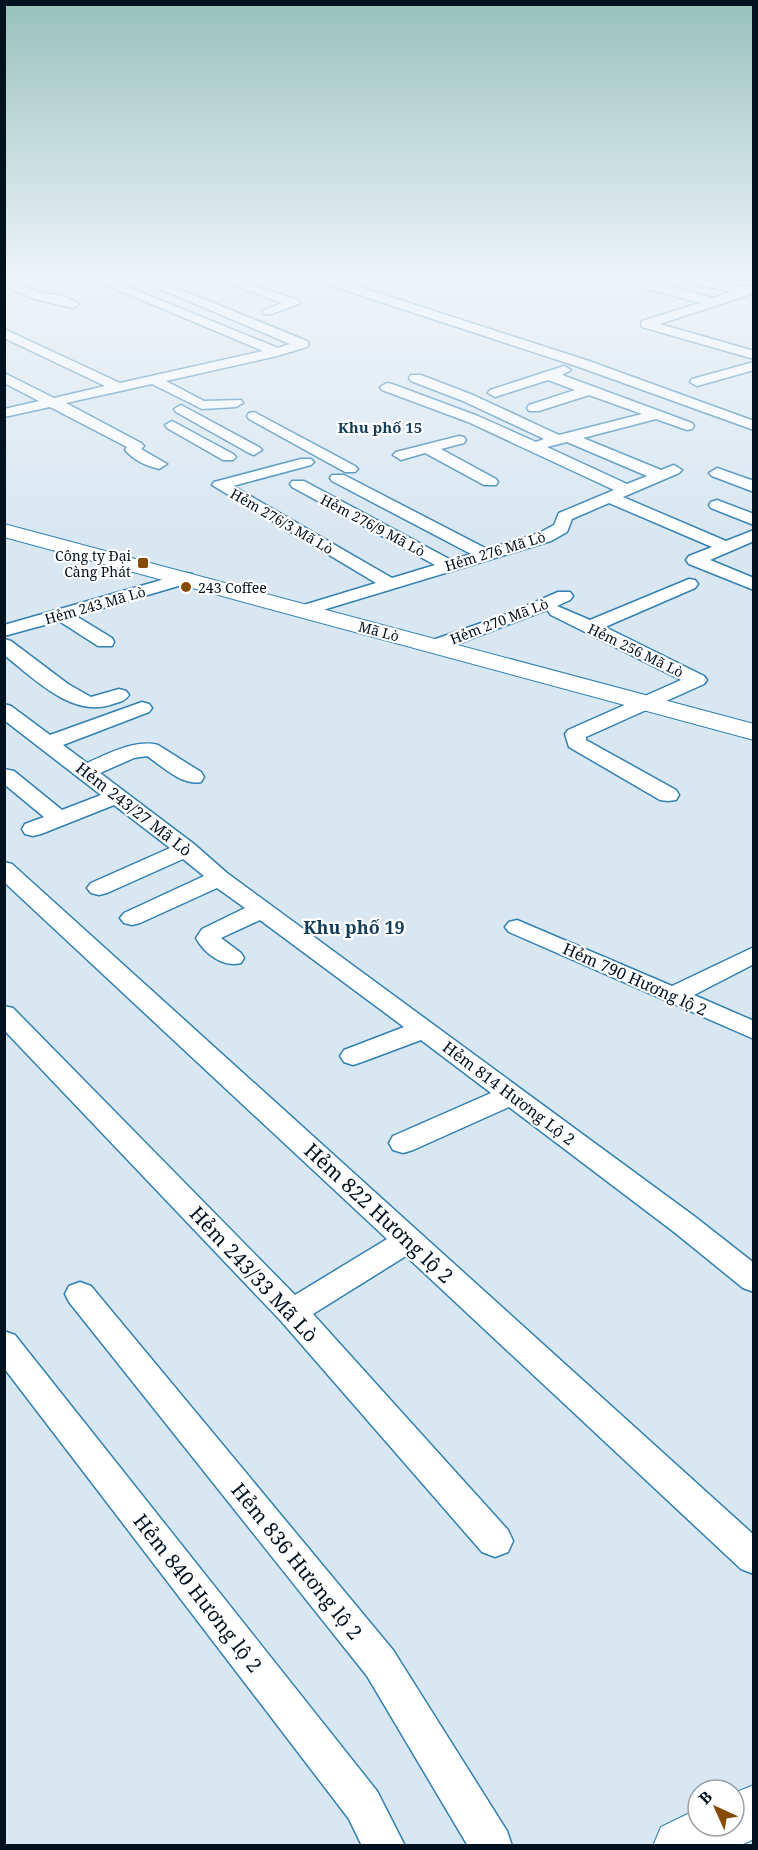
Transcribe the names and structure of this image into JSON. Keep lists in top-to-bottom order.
{
  "streets": {
    "main road": ["Mã Lò"],
    "street": [
      "Hẻm 276/3 Mã Lò",
      "Hẻm 276/9 Mã Lò",
      "Hẻm 276 Mã Lò",
      "Hẻm 243 Mã Lò",
      "Hẻm 270 Mã Lò",
      "Hẻm 256 Mã Lò",
      "Hẻm 243/27 Mã Lò",
      "Hẻm 790 Hương lộ 2",
      "Hẻm 814 Hương Lộ 2",
      "Hẻm 822 Hương lộ 2",
      "Hẻm 243/33 Mã Lò",
      "Hẻm 836 Hương lộ 2",
      "Hẻm 840 Hương lộ 2"
    ]
  },
  "crossings": [
    ["Hẻm 276/3 Mã Lò", "Hẻm 276/9 Mã Lò"],
    ["Hẻm 276/3 Mã Lò", "Hẻm 276 Mã Lò"],
    ["Hẻm 276/9 Mã Lò", "Hẻm 276 Mã Lò"],
    ["Hẻm 276 Mã Lò", "Mã Lò"],
    ["Hẻm 243 Mã Lò", "Mã Lò"],
    ["Hẻm 270 Mã Lò", "Mã Lò"],
    ["Hẻm 270 Mã Lò", "Hẻm 256 Mã Lò"],
    ["Mã Lò", "Hẻm 256 Mã Lò"],
    ["Hẻm 243/27 Mã Lò", "Hẻm 814 Hương Lộ 2"]
  ],
  "districts": ["Khu phố 15", "Khu phố 19"],
  "places": {
    "transit": ["Công ty Đại Càng Phát"],
    "other": ["243 Coffee"]
  },
  "north": "top left"
}
